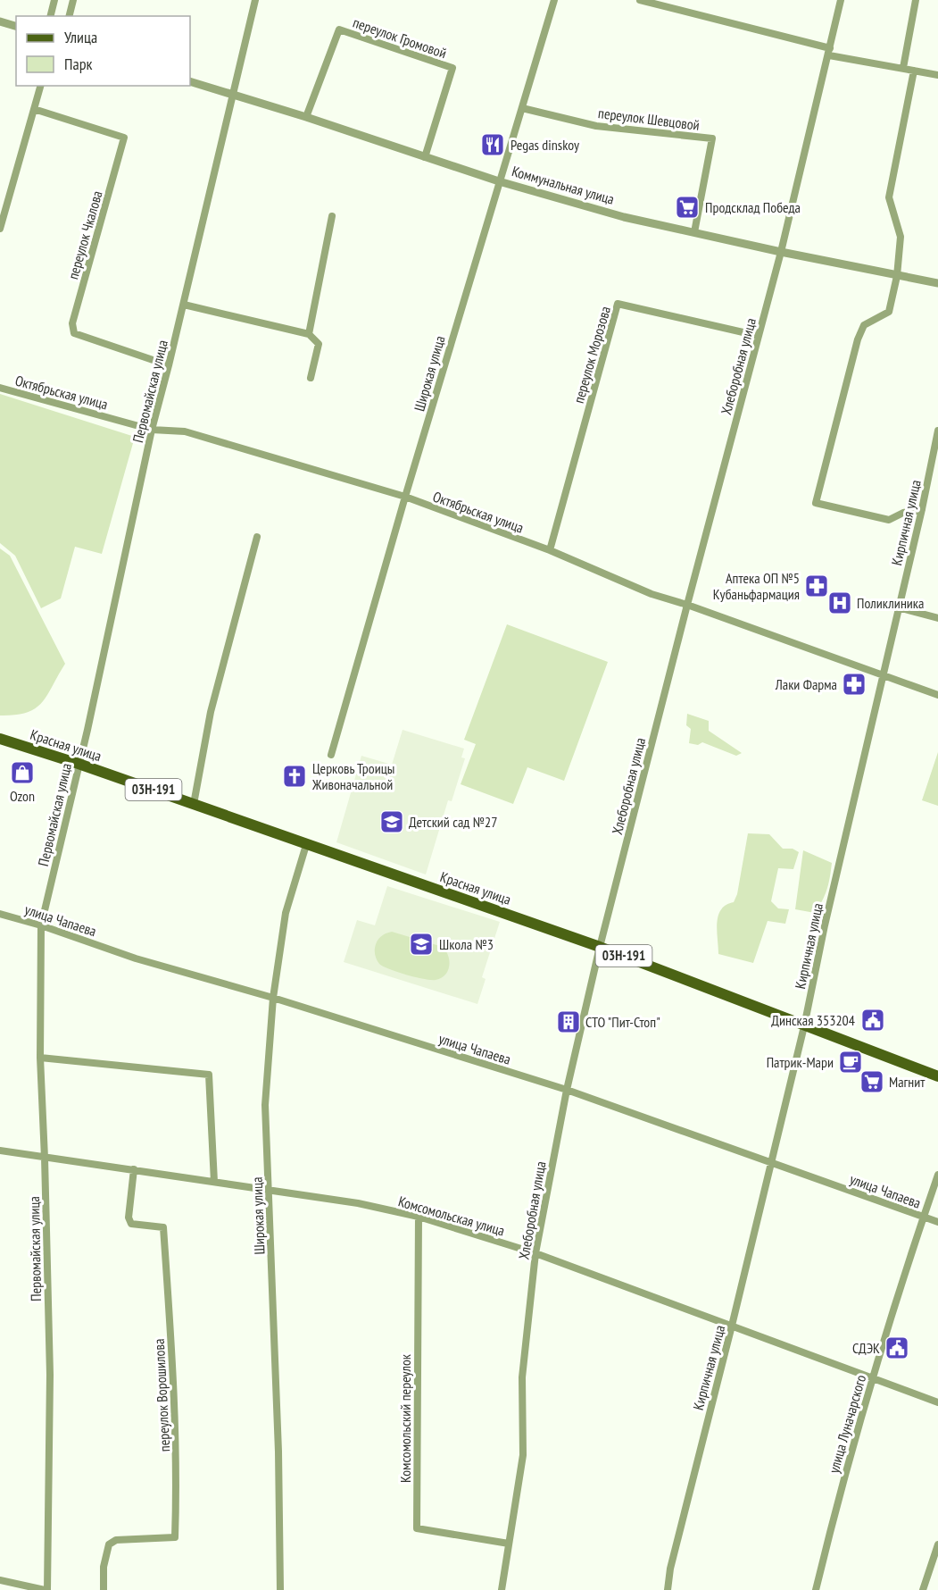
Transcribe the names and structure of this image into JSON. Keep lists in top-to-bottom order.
{
  "streets": {
    "main road": ["Красная улица", "03Н-191"],
    "street": [
      "переулок Громовой",
      "переулок Шевцовой",
      "Коммунальная улица",
      "переулок Чкалова",
      "переулок Морозова",
      "Хлеборобная улица",
      "Широкая улица",
      "Первомайская улица",
      "Октябрьская улица",
      "Кирпичная улица",
      "улица Чапаева",
      "Комсомольская улица",
      "переулок Ворошилова",
      "Комсомольский переулок",
      "улица Луначарского"
    ]
  },
  "crossings": [
    ["переулок Громовой", "Коммунальная улица"],
    ["переулок Шевцовой", "Коммунальная улица"],
    ["переулок Шевцовой", "Широкая улица"],
    ["Коммунальная улица", "Хлеборобная улица"],
    ["Коммунальная улица", "Широкая улица"],
    ["Коммунальная улица", "Первомайская улица"],
    ["переулок Чкалова", "Первомайская улица"],
    ["переулок Морозова", "Хлеборобная улица"],
    ["переулок Морозова", "Октябрьская улица"],
    ["Хлеборобная улица", "Октябрьская улица"],
    ["Хлеборобная улица", "Красная улица"],
    ["Хлеборобная улица", "улица Чапаева"],
    ["Хлеборобная улица", "Комсомольская улица"],
    ["Хлеборобная улица", "Комсомольский переулок"],
    ["Широкая улица", "Октябрьская улица"],
    ["Широкая улица", "Красная улица"],
    ["Широкая улица", "улица Чапаева"],
    ["Широкая улица", "Комсомольская улица"],
    ["Первомайская улица", "Октябрьская улица"],
    ["Первомайская улица", "Красная улица"],
    ["Первомайская улица", "улица Чапаева"],
    ["Первомайская улица", "Комсомольская улица"],
    ["Октябрьская улица", "Кирпичная улица"],
    ["Кирпичная улица", "Красная улица"],
    ["Кирпичная улица", "улица Чапаева"],
    ["Кирпичная улица", "Комсомольская улица"],
    ["улица Чапаева", "улица Луначарского"],
    ["Комсомольская улица", "переулок Ворошилова"],
    ["Комсомольская улица", "Комсомольский переулок"],
    ["Комсомольская улица", "улица Луначарского"]
  ],
  "places": {
    "restaurant": ["Pegas dinskoy"],
    "supermarket": ["Продсклад Победа", "Магнит"],
    "pharmacy": ["Аптека ОП №5 Кубаньфармация", "Лаки Фарма"],
    "hospital": ["Поликлиника"],
    "shop": ["Ozon"],
    "church": ["Церковь Троицы Живоначальной"],
    "school or university": ["Детский сад №27", "Школа №3"],
    "public building": ["Динская 353204", "СДЭК"],
    "building": ["СТО \"Пит-Стоп\""],
    "cafe": ["Патрик-Мари"]
  },
  "legend": ["Улица", "Парк"]
}
